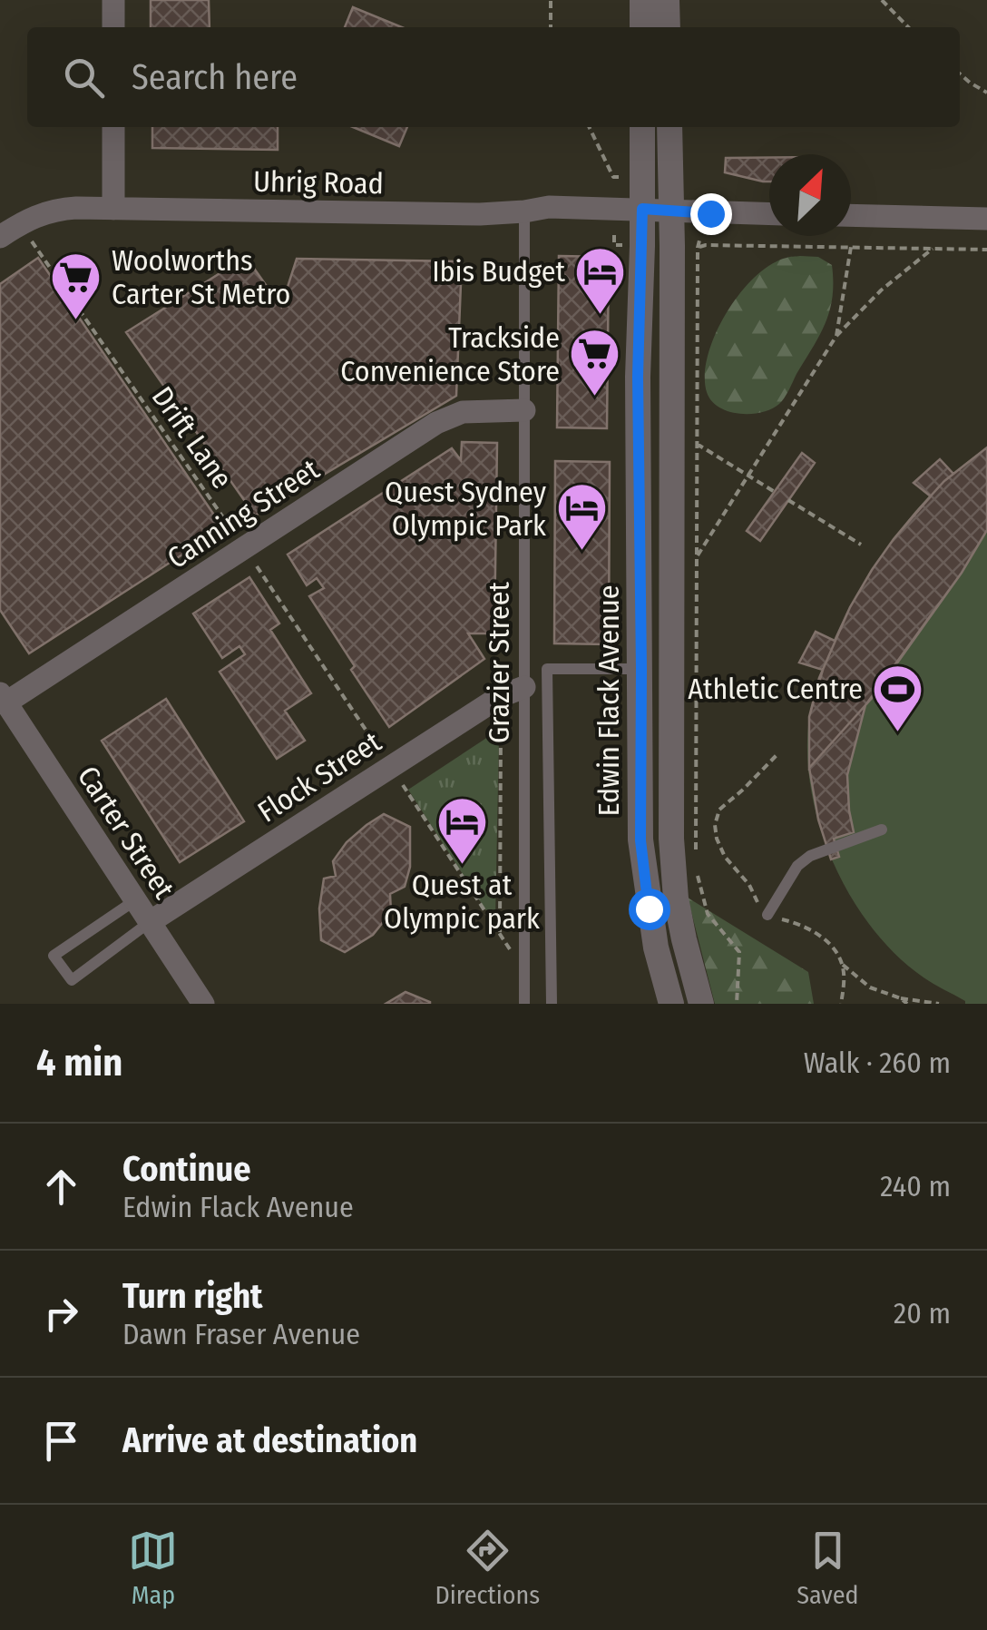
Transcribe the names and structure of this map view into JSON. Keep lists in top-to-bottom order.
{
  "streets": {
    "street": [
      "Uhrig Road",
      "Canning Street",
      "Edwin Flack Avenue",
      "Flock Street",
      "Carter Street"
    ],
    "lane": ["Grazier Street"],
    "path": ["Drift Lane"]
  },
  "crossings": [
    ["Uhrig Road", "Drift Lane"],
    ["Uhrig Road", "Grazier Street"],
    ["Uhrig Road", "Edwin Flack Avenue"],
    ["Drift Lane", "Canning Street"],
    ["Drift Lane", "Flock Street"],
    ["Canning Street", "Grazier Street"],
    ["Canning Street", "Carter Street"],
    ["Grazier Street", "Flock Street"],
    ["Flock Street", "Carter Street"]
  ],
  "places": {
    "hotel": ["Ibis Budget", "Quest Sydney Olympic Park", "Quest at Olympic park"],
    "supermarket": ["Woolworths Carter St Metro", "Trackside Convenience Store"],
    "sports": ["Athletic Centre"]
  },
  "north": "top right",
  "page": {
    "search": "Search here",
    "heading": ["4 min", "Walk · 260 m"],
    "list": [
      ["Continue", "Edwin Flack Avenue", "240 m"],
      ["Turn right", "Dawn Fraser Avenue", "20 m"],
      "Arrive at destination"
    ],
    "nav": ["Map", "Directions", "Saved"]
  }
}
